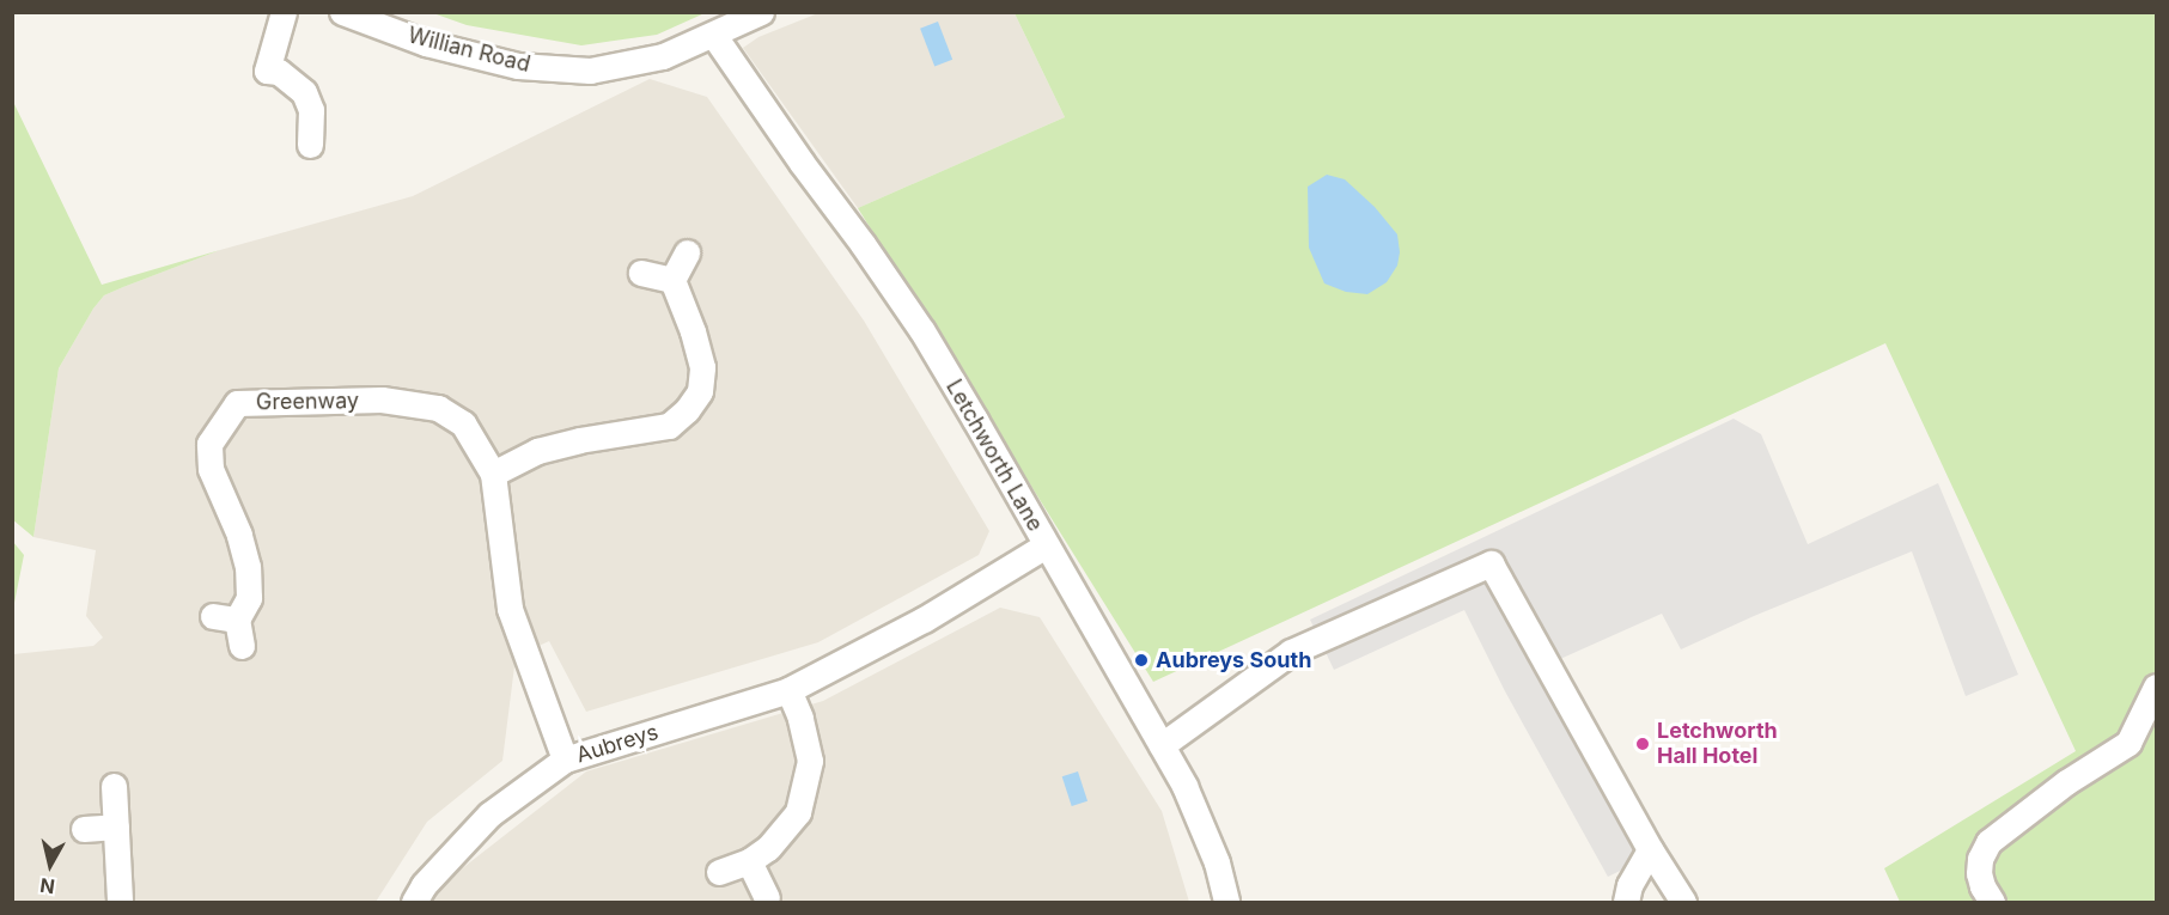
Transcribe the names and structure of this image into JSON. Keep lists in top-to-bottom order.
{
  "streets": {
    "street": [
      "Willian Road",
      "Greenway",
      "Letchworth Lane",
      "Aubreys"
    ]
  },
  "crossings": [
    ["Willian Road", "Letchworth Lane"],
    ["Greenway", "Aubreys"],
    ["Letchworth Lane", "Aubreys"]
  ],
  "places": ["Aubreys South", "Letchworth Hall Hotel"],
  "north": "bottom"
}
